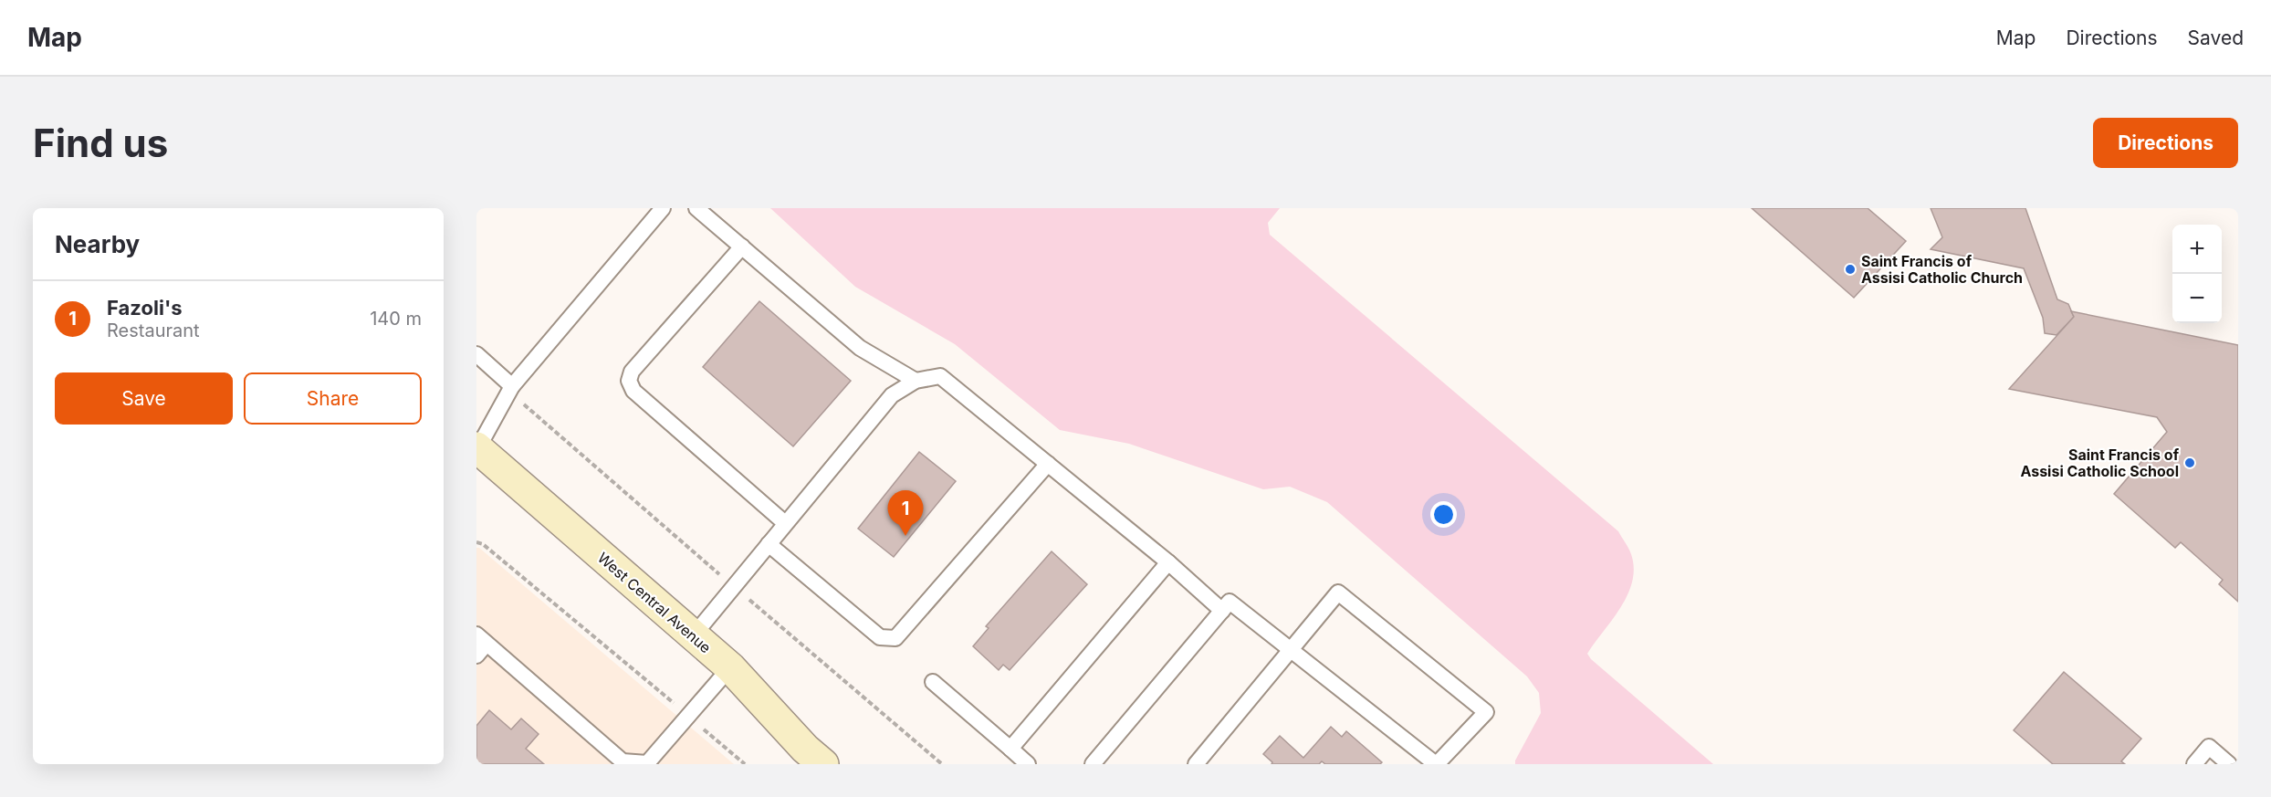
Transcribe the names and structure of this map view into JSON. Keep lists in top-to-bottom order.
{
  "streets": {
    "main road": ["West Central Avenue"]
  },
  "places": ["Saint Francis of Assisi Catholic Church", "Saint Francis of Assisi Catholic School"],
  "page": {
    "header": "Map",
    "nav": ["Map", "Directions", "Saved"],
    "buttons": [
      "Directions",
      ["Save", "Share"]
    ],
    "title": "Find us",
    "heading": "Nearby",
    "map_buttons": ["+", "−"],
    "list": [
      {
        "mark": "1",
        "name": "Fazoli's",
        "note": "Restaurant",
        "value": "140 m"
      }
    ],
    "pins": "1"
  }
}
